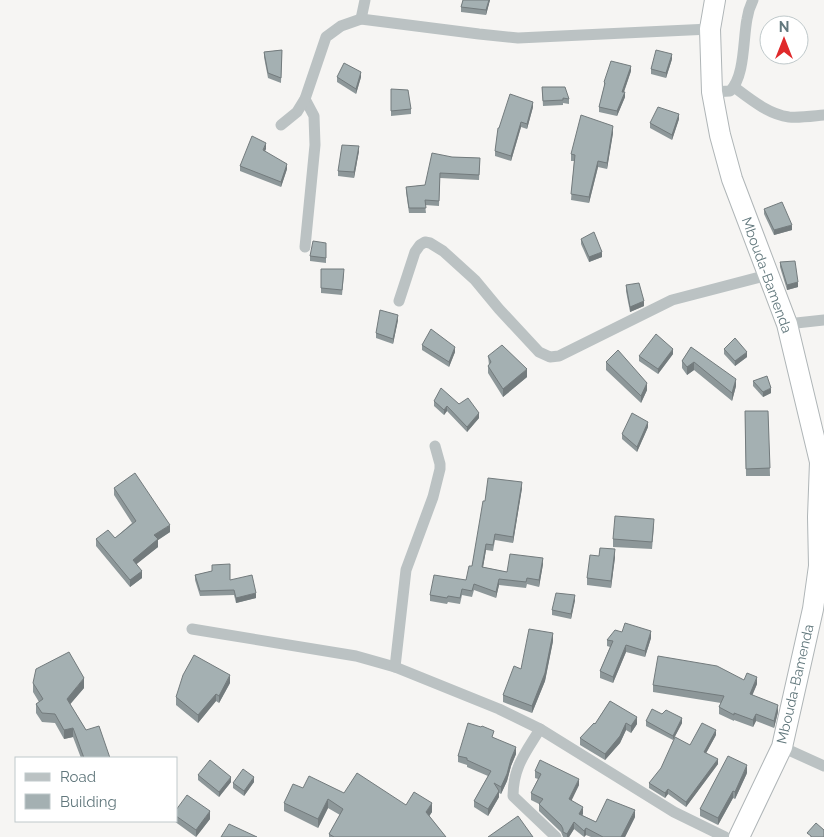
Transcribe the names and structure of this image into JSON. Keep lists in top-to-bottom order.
{
  "streets": {
    "highway": ["Mbouda-Bamenda"]
  },
  "legend": ["Road", "Building"],
  "north": "top"
}
